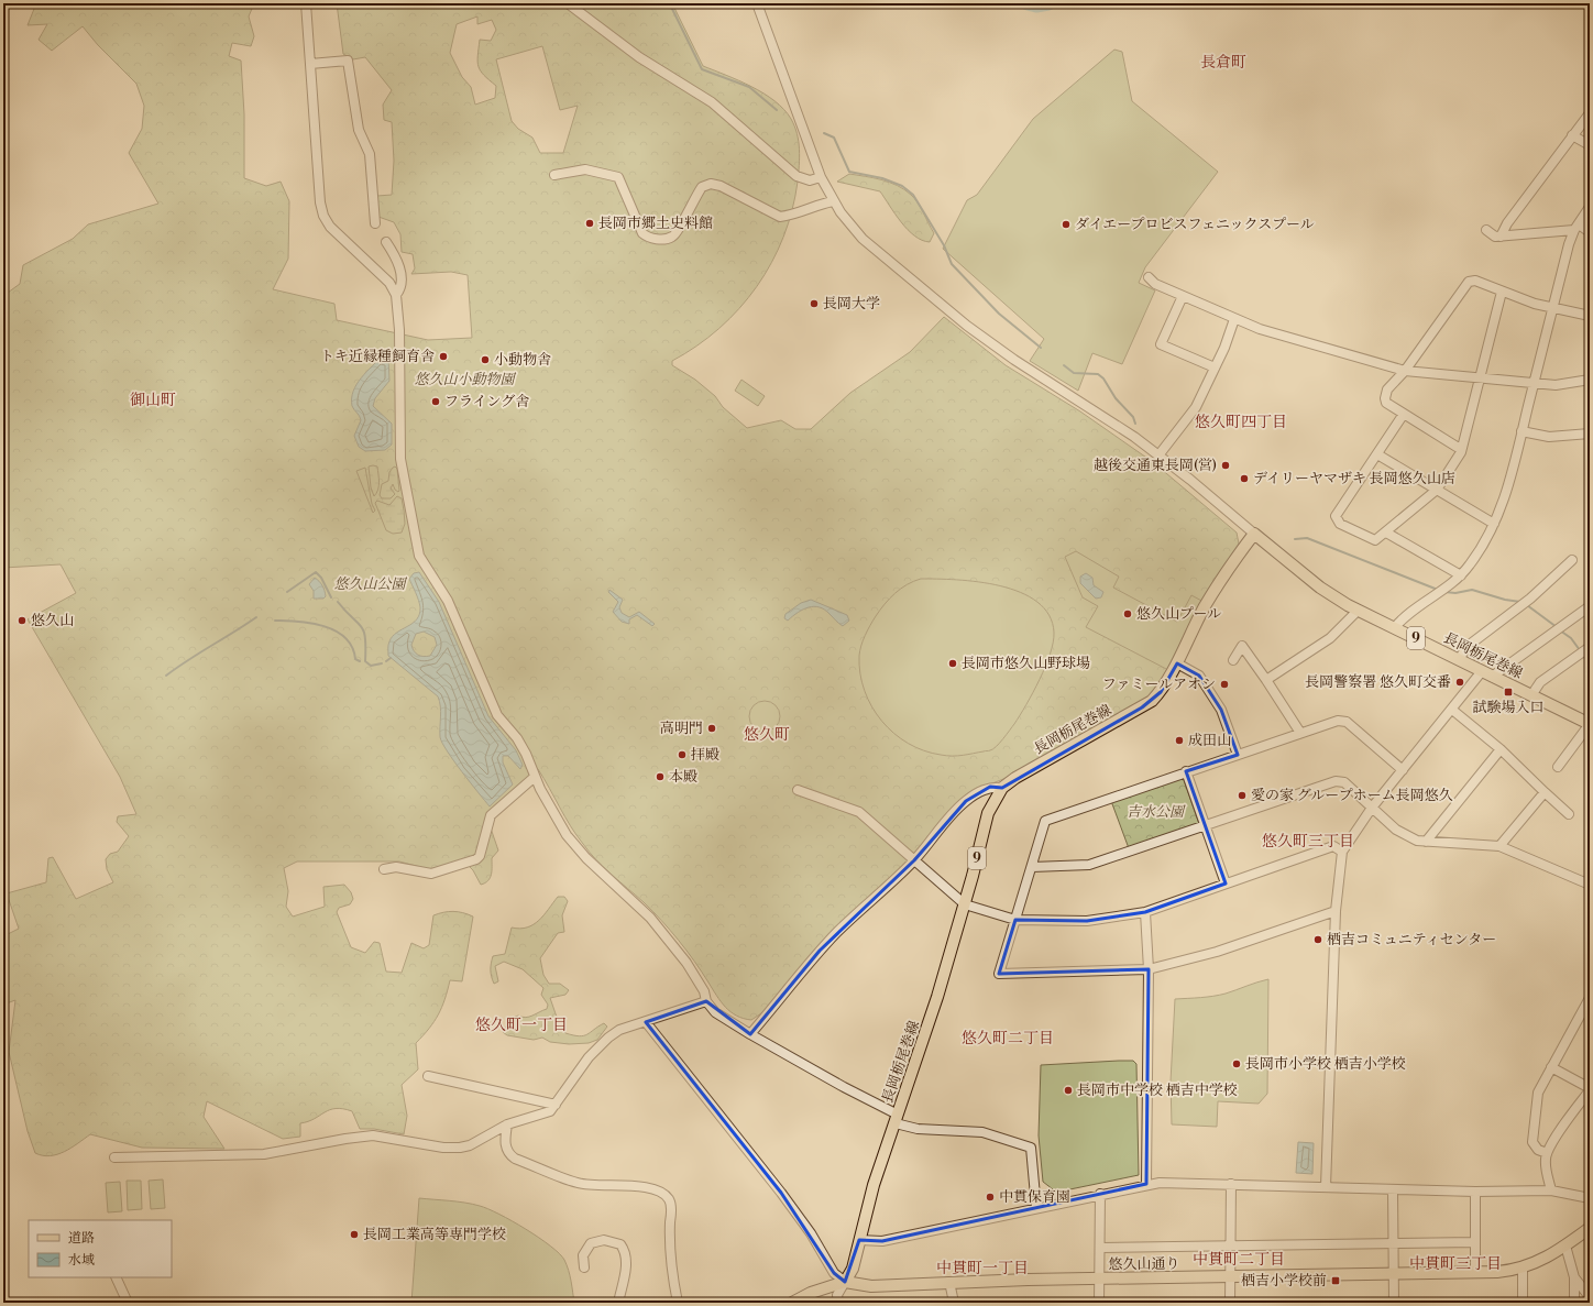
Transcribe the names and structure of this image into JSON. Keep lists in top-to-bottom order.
{
  "streets": {
    "main road": ["9", "長岡栃尾巻線", "悠久山通り"]
  },
  "crossings": [
    ["長岡栃尾巻線", "悠久山通り"]
  ],
  "districts": [
    "長倉町",
    "御山町",
    "悠久町四丁目",
    "悠久町",
    "悠久町三丁目",
    "悠久町一丁目",
    "悠久町二丁目",
    "中貫町二丁目",
    "中貫町三丁目",
    "中貫町一丁目"
  ],
  "parks": ["悠久山小動物園", "悠久山公園", "吉水公園"],
  "places": {
    "other": [
      "長岡市郷土史料館",
      "ダイエープロビスフェニックスプール",
      "長岡大学",
      "トキ近縁種飼育舎",
      "小動物舎",
      "フライング舎",
      "越後交通東長岡(営)",
      "デイリーヤマザキ 長岡悠久山店",
      "悠久山プール",
      "悠久山",
      "長岡市悠久山野球場",
      "長岡警察署 悠久町交番",
      "ファミールアオシ",
      "高明門",
      "成田山",
      "拝殿",
      "本殿",
      "愛の家 グループホーム長岡悠久",
      "栖吉コミュニティセンター",
      "長岡市小学校 栖吉小学校",
      "長岡市中学校 栖吉中学校",
      "中貫保育園",
      "長岡工業高等専門学校"
    ],
    "transit": ["試験場入口", "栖吉小学校前"]
  },
  "legend": ["道路", "水域"]
}
